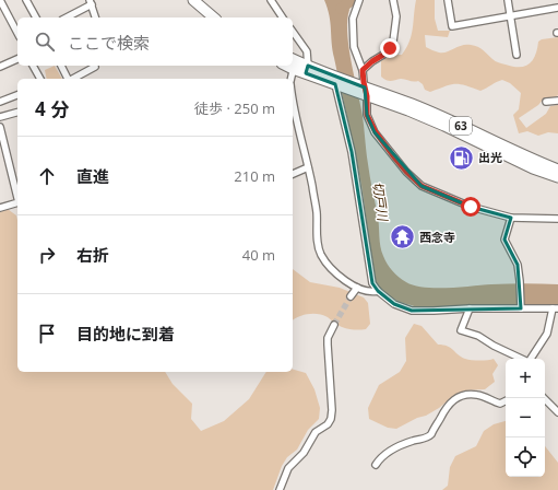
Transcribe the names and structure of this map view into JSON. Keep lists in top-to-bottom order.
{
  "streets": {
    "main road": ["63"]
  },
  "water": ["切戸川"],
  "places": {
    "fuel station": ["出光"],
    "temple": ["西念寺"]
  },
  "page": {
    "search": "ここで検索",
    "heading": ["4 分", "徒歩 · 250 m"],
    "list": [
      ["直進", "210 m"],
      ["右折", "40 m"],
      "目的地に到着"
    ],
    "map_buttons": ["+", "−"]
  }
}
